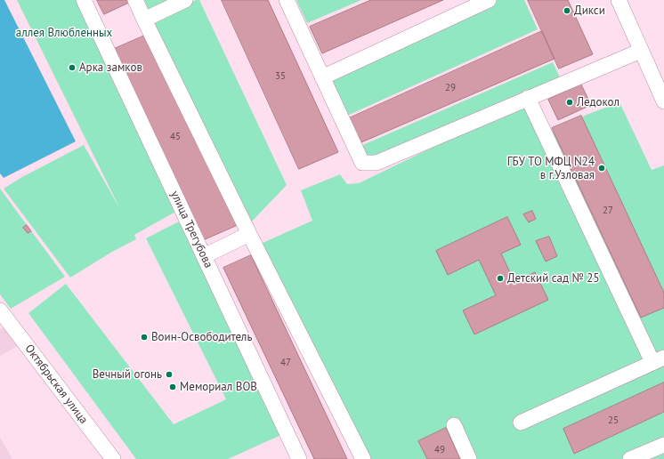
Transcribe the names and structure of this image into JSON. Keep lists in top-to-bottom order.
{
  "streets": {
    "street": ["улица Трегубова", "Октябрьская улица"]
  },
  "parks": ["аллея Влюбленных"],
  "places": [
    "Дикси",
    "Арка замков",
    "Ледокол",
    "ГБУ ТО МФЦ N24 в г.Узловая",
    "Детский сад № 25",
    "Воин-Освободитель",
    "Вечный огонь",
    "Мемориал ВОВ"
  ],
  "house_numbers": [
    "35",
    "29",
    "45",
    "27",
    "47",
    "25",
    "49"
  ]
}
